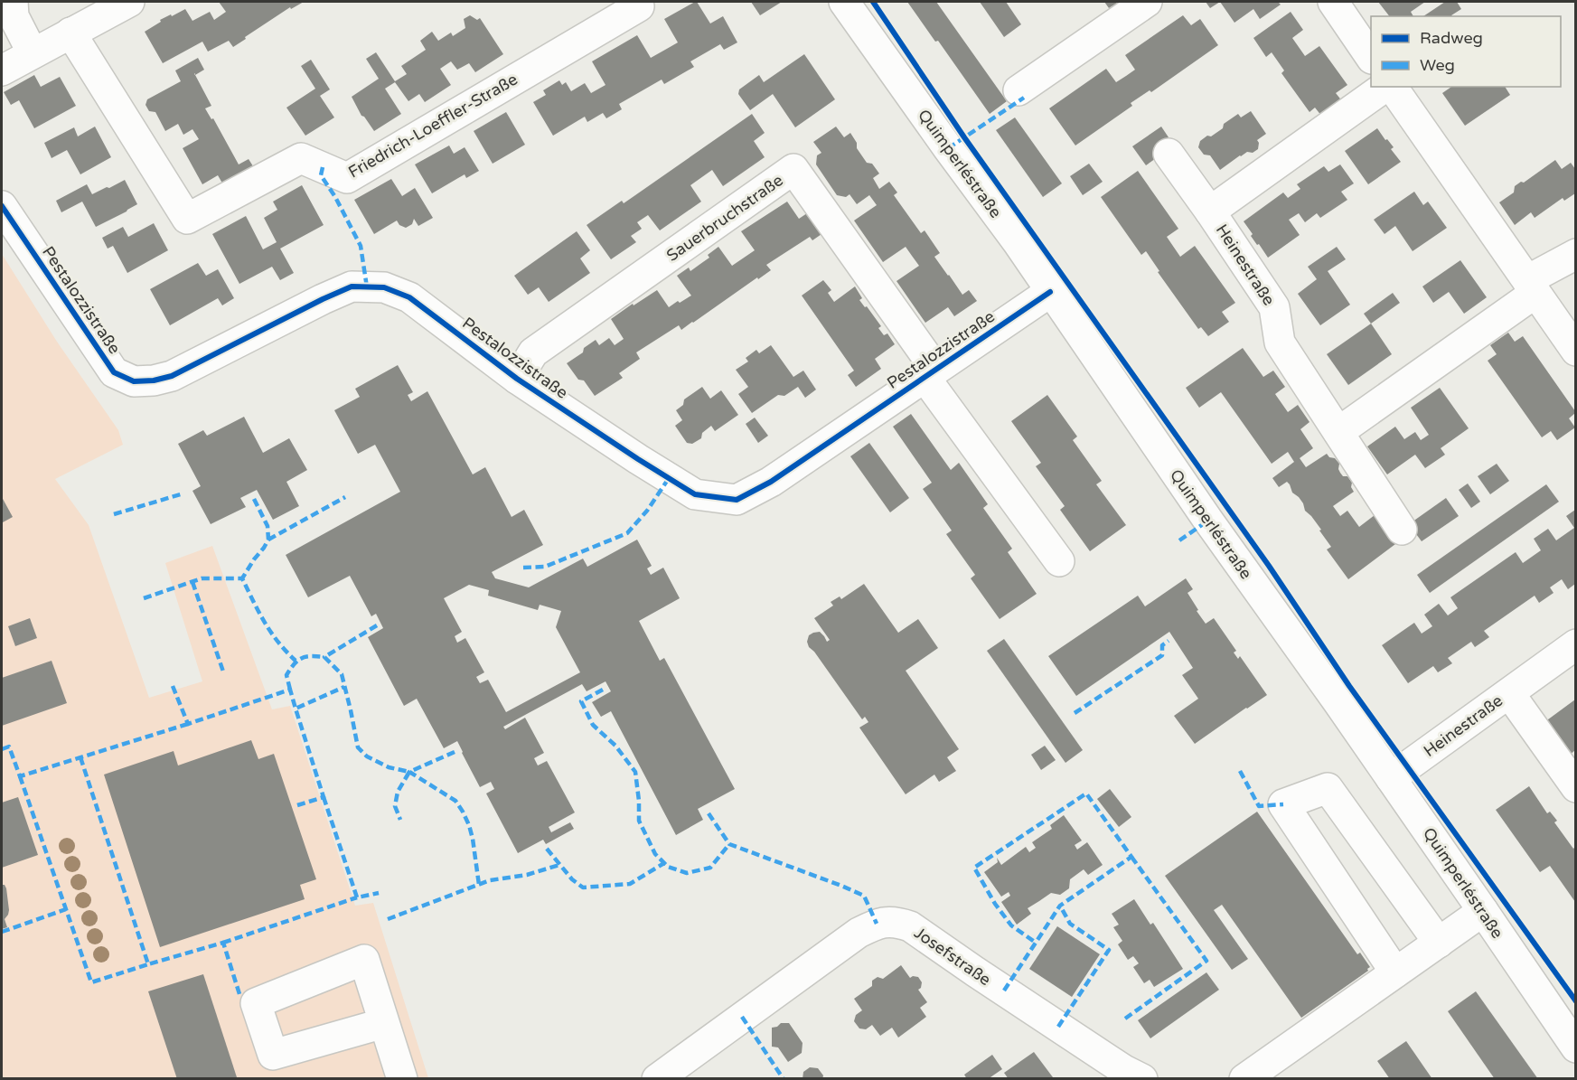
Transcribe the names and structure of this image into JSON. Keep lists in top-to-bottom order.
{
  "streets": {
    "street": [
      "Friedrich-Loeffler-Straße",
      "Quimperléstraße",
      "Sauerbruchstraße",
      "Heinestraße",
      "Pestalozzistraße",
      "Josefstraße"
    ]
  },
  "crossings": [
    ["Quimperléstraße", "Heinestraße"],
    ["Quimperléstraße", "Pestalozzistraße"],
    ["Sauerbruchstraße", "Pestalozzistraße"]
  ],
  "legend": ["Radweg", "Weg"]
}
